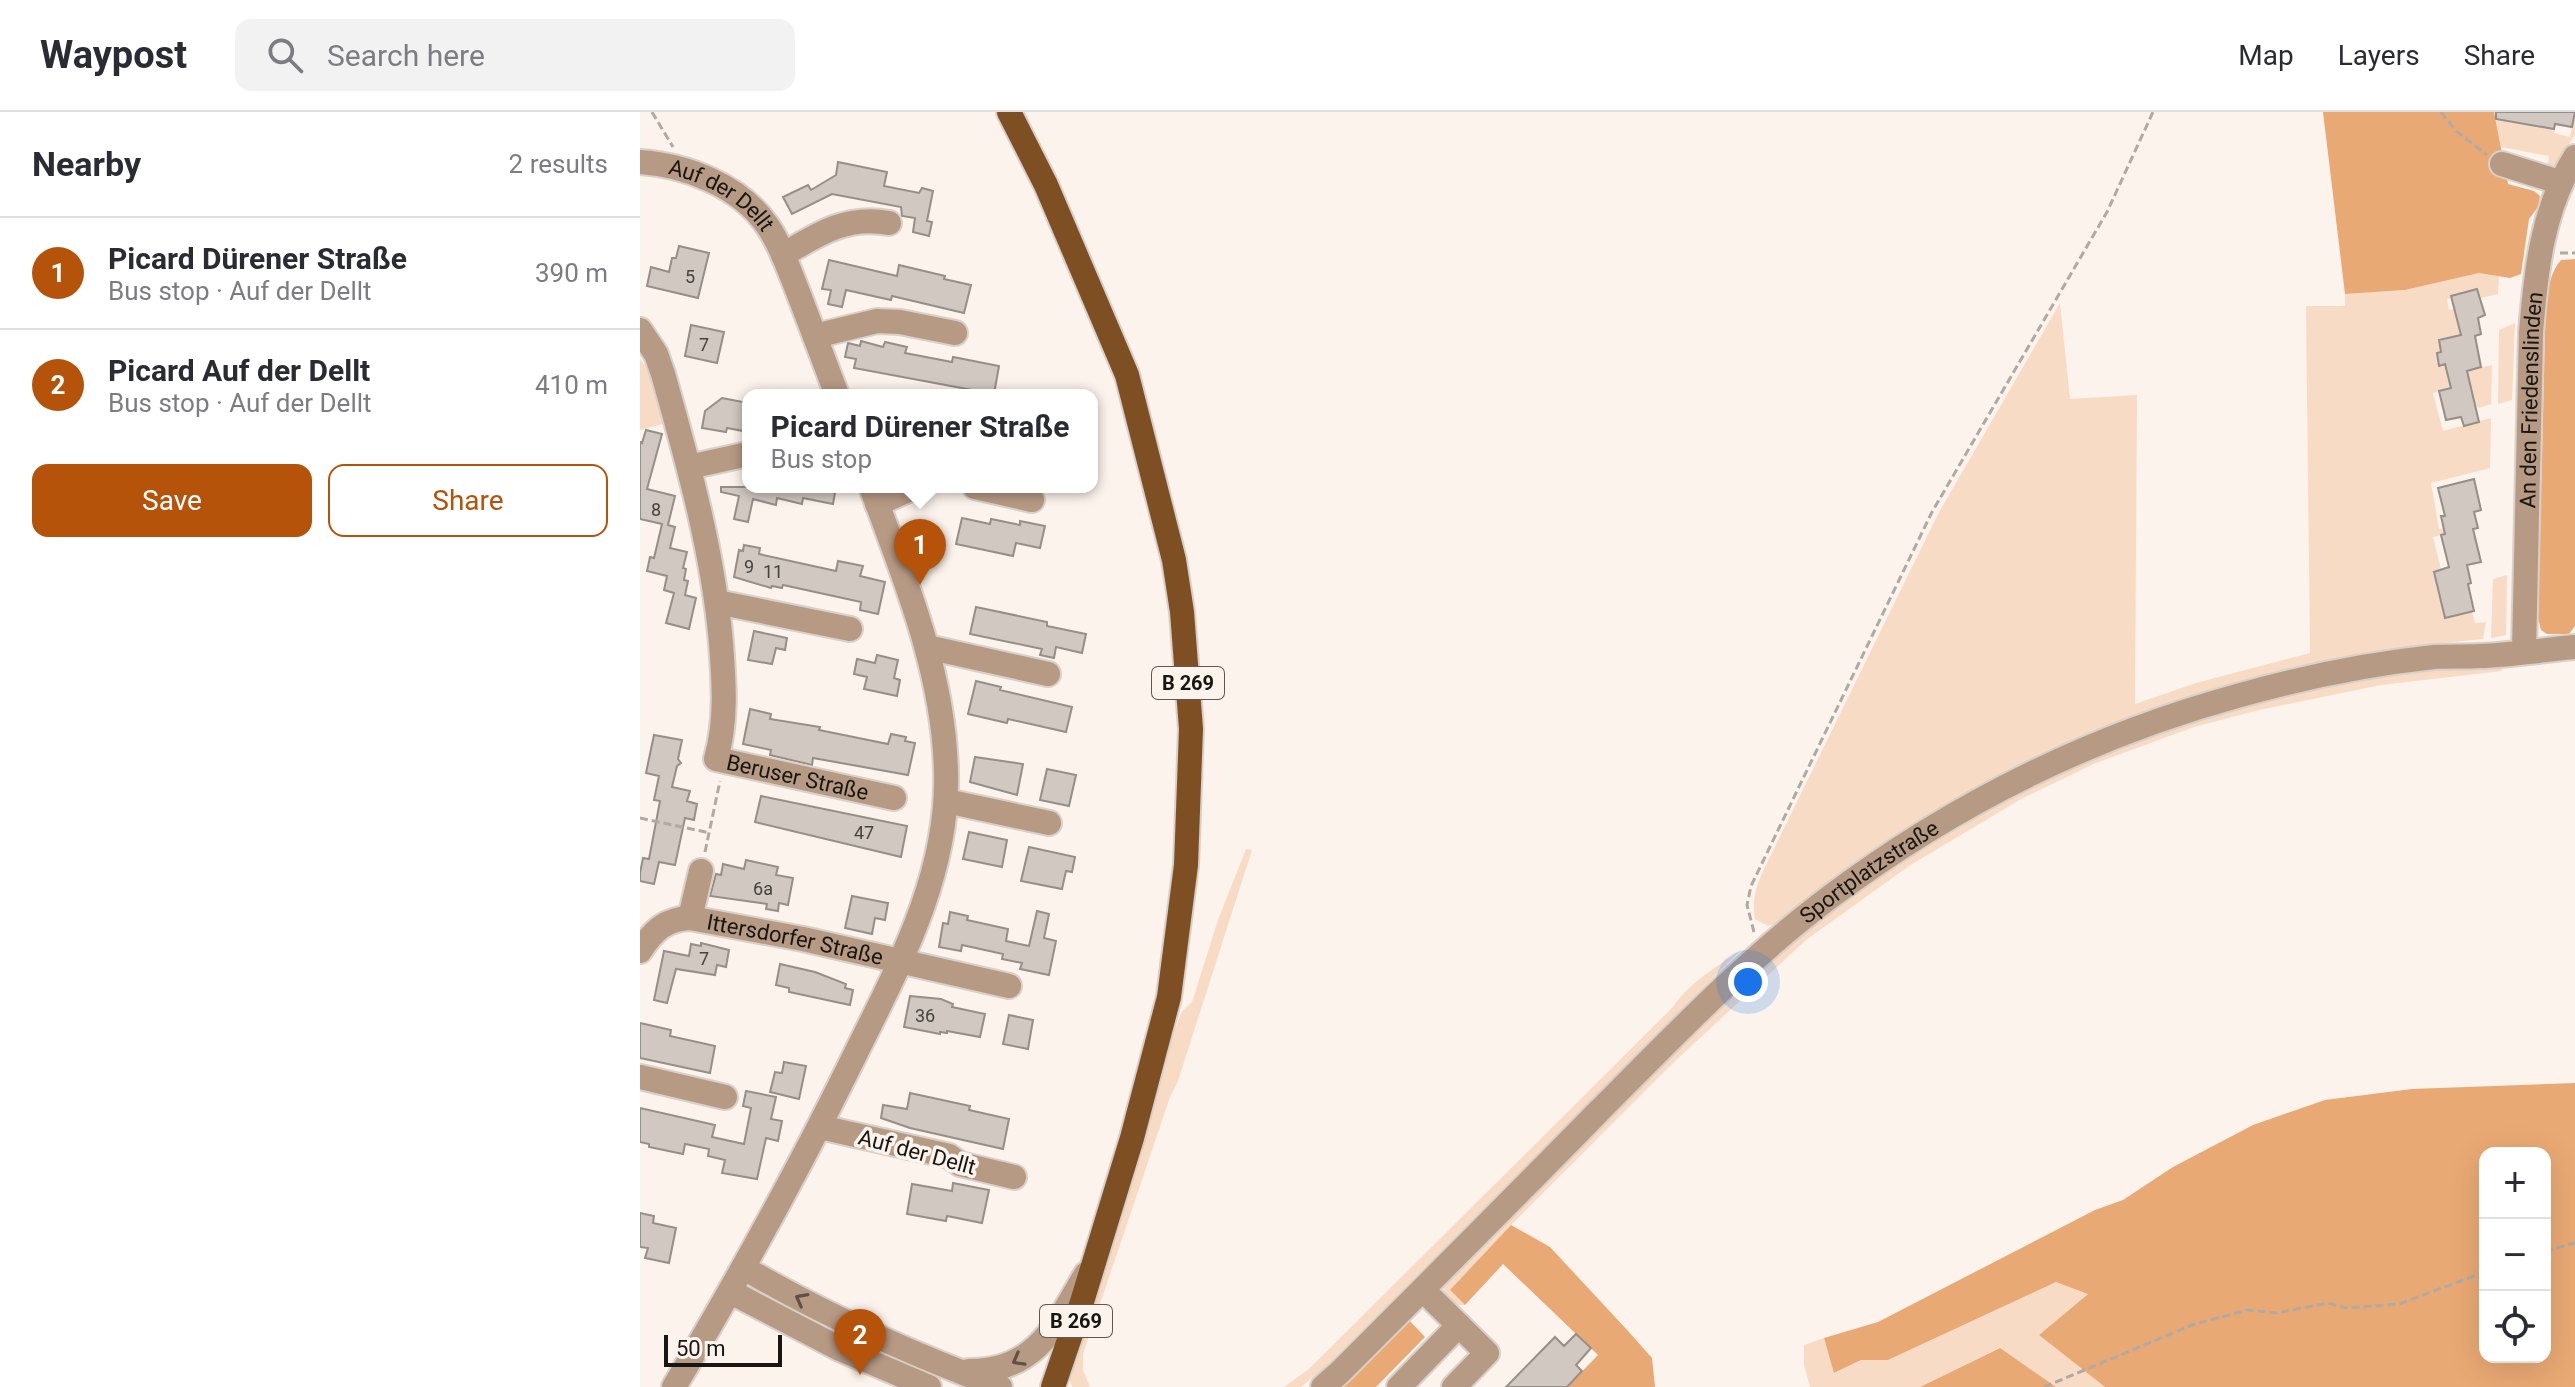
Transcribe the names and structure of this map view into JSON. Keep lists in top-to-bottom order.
{
  "streets": {
    "main road": ["B 269"],
    "street": [
      "Auf der Dellt",
      "An den Friedenslinden",
      "Beruser Straße",
      "Sportplatzstraße",
      "Ittersdorfer Straße"
    ]
  },
  "crossings": [
    ["An den Friedenslinden", "Sportplatzstraße"]
  ],
  "house_numbers": [
    "5",
    "7",
    "8",
    "9",
    "11",
    "47",
    "6a",
    "7",
    "36"
  ],
  "scale_bar": "50 m",
  "page": {
    "header": "Waypost",
    "search": "Search here",
    "nav": ["Map", "Layers", "Share"],
    "heading": ["Nearby", "2 results"],
    "list": [
      {
        "mark": "1",
        "name": "Picard Dürener Straße",
        "note": "Bus stop · Auf der Dellt",
        "value": "390 m"
      },
      {
        "mark": "2",
        "name": "Picard Auf der Dellt",
        "note": "Bus stop · Auf der Dellt",
        "value": "410 m"
      }
    ],
    "popup": ["Picard Dürener Straße", "Bus stop"],
    "buttons": ["Save", "Share"],
    "pins": ["1", "2"],
    "map_buttons": ["+", "−"],
    "scale": "50 m"
  }
}
